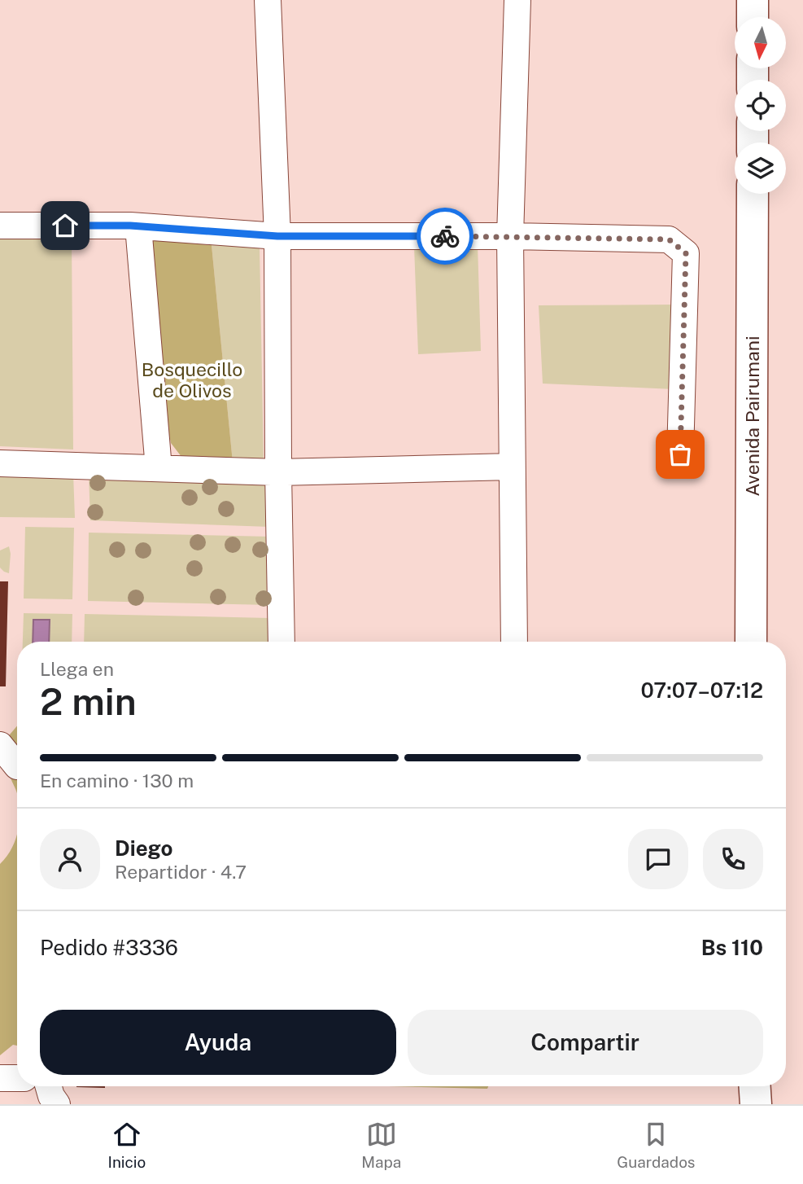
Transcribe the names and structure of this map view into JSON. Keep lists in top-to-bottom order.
{
  "streets": {
    "main road": ["Avenida Pairumani"]
  },
  "parks": ["Bosquecillo de Olivos"],
  "north": "bottom",
  "page": {
    "heading": ["2 min", "Llega en", "07:07–07:12"],
    "panel": [
      "Diego",
      "Repartidor · 4.7",
      "Pedido #3336",
      "Bs 110"
    ],
    "bar": "En camino · 130 m",
    "buttons": ["Ayuda", "Compartir"],
    "tabs": ["Inicio", "Mapa", "Guardados"]
  }
}
